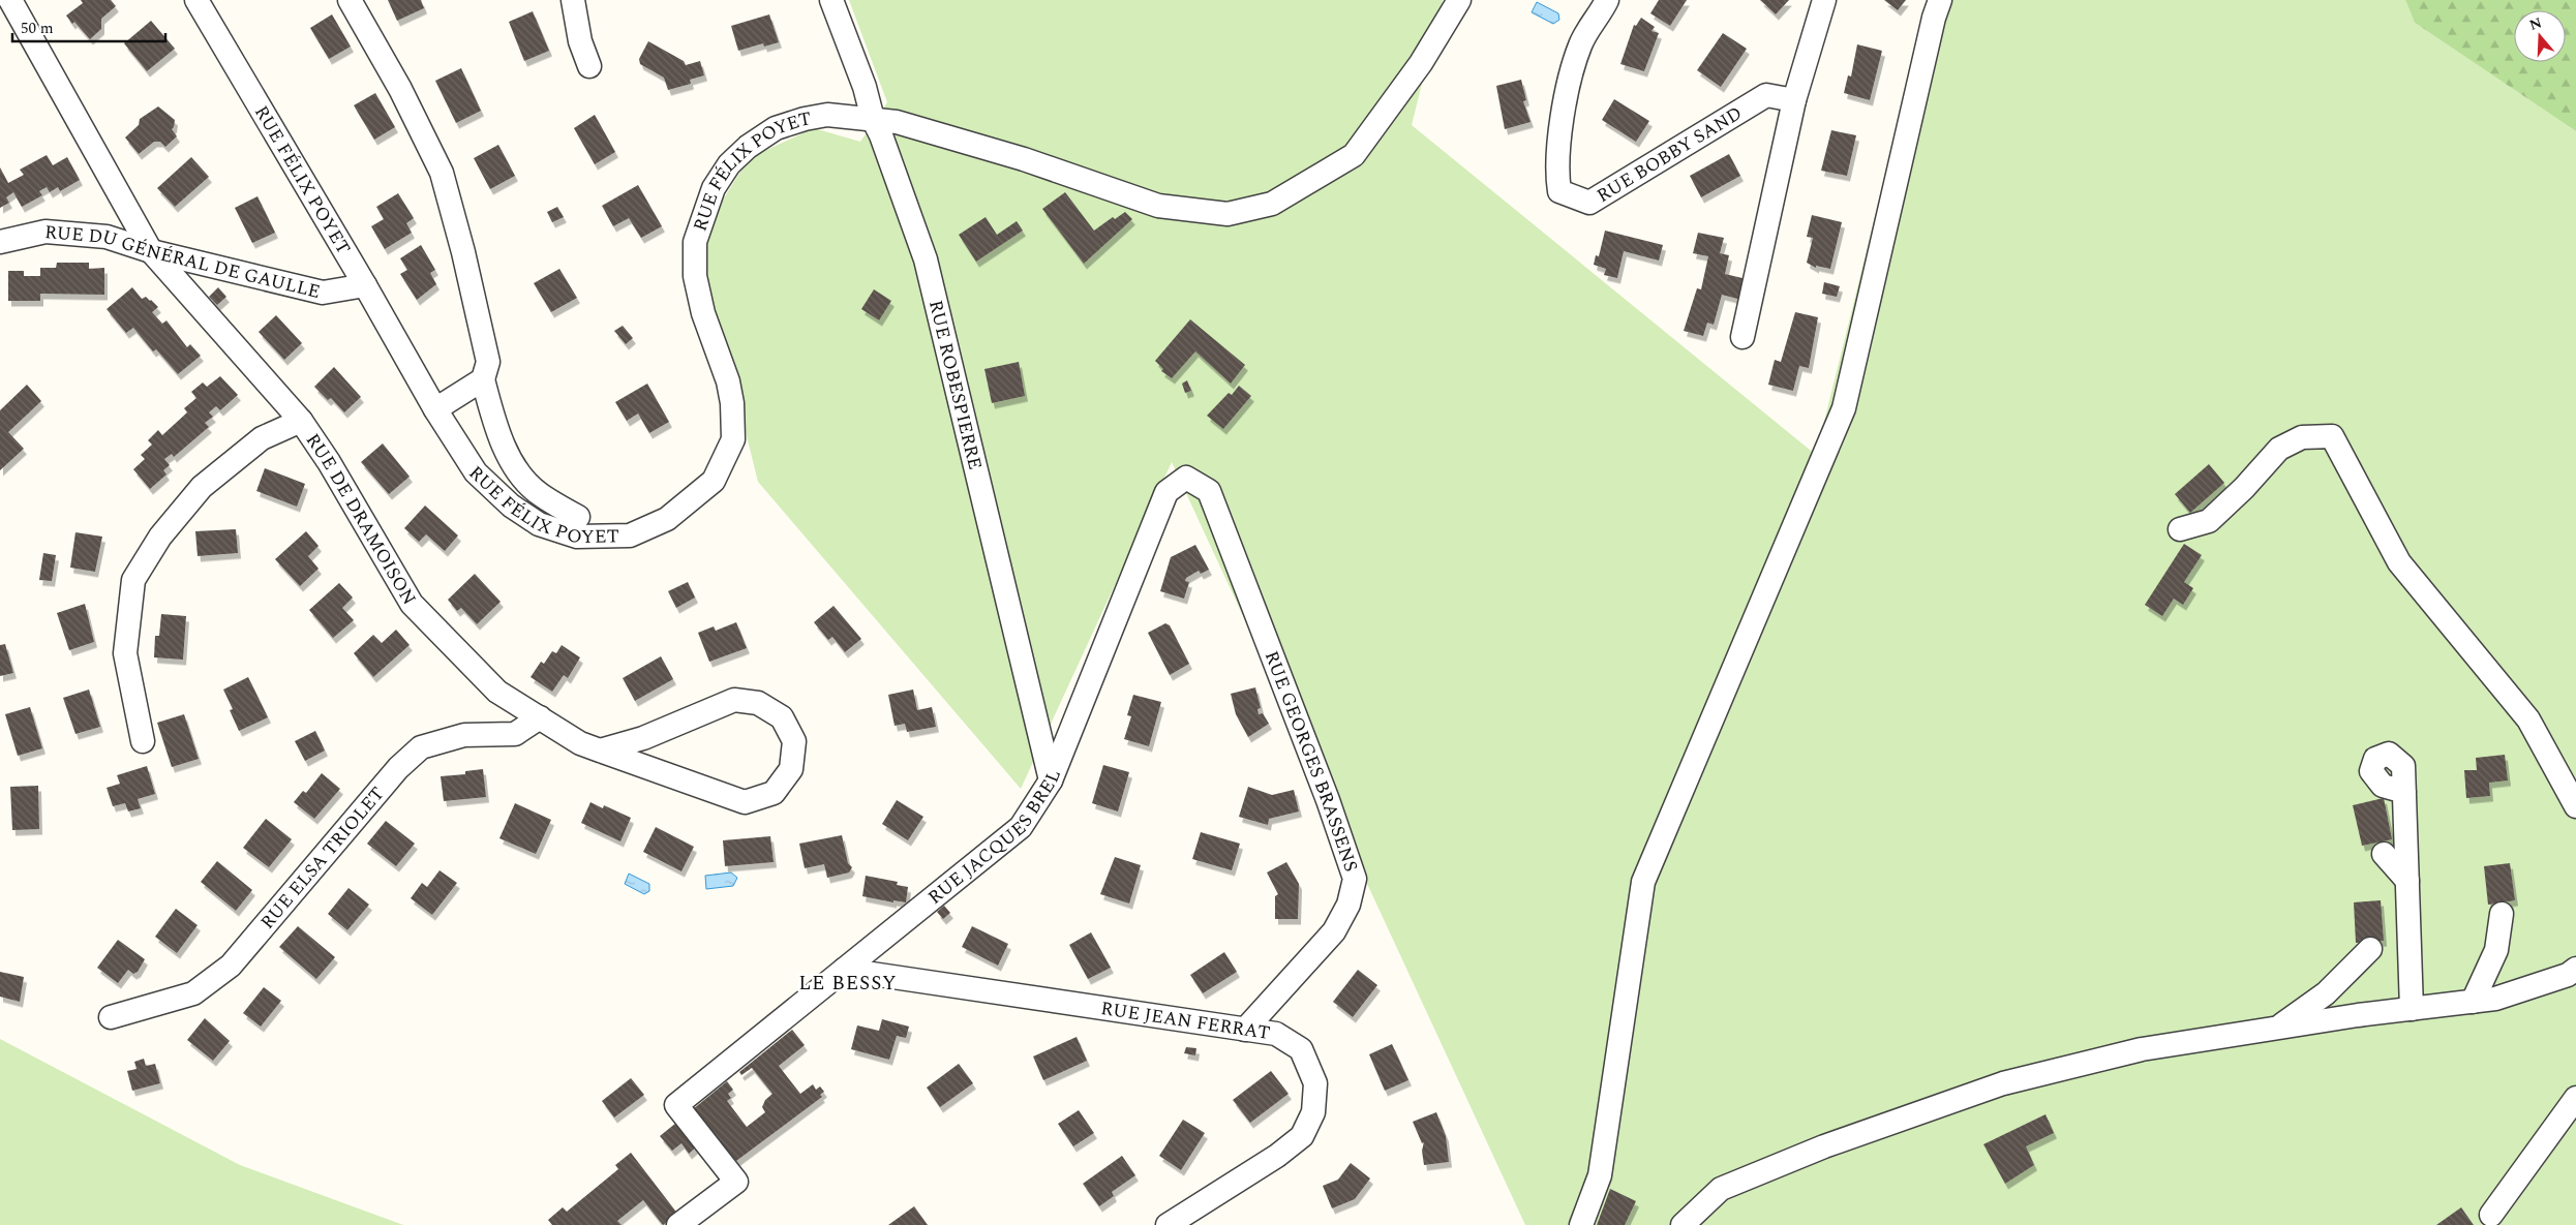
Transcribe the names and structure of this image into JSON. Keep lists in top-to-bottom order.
{
  "streets": {
    "street": [
      "RUE BOBBY SAND",
      "RUE FÉLIX POYET",
      "RUE DU GÉNÉRAL DE GAULLE",
      "RUE ROBESPIERRE",
      "RUE DE DRAMOISON",
      "RUE GEORGES BRASSENS",
      "RUE JACQUES BREL",
      "RUE ELSA TRIOLET",
      "RUE JEAN FERRAT"
    ]
  },
  "crossings": [
    ["RUE FÉLIX POYET", "RUE DU GÉNÉRAL DE GAULLE"],
    ["RUE FÉLIX POYET", "RUE ROBESPIERRE"],
    ["RUE DU GÉNÉRAL DE GAULLE", "RUE DE DRAMOISON"],
    ["RUE ROBESPIERRE", "RUE JACQUES BREL"],
    ["RUE DE DRAMOISON", "RUE ELSA TRIOLET"],
    ["RUE GEORGES BRASSENS", "RUE JACQUES BREL"],
    ["RUE GEORGES BRASSENS", "RUE JEAN FERRAT"],
    ["RUE JACQUES BREL", "RUE JEAN FERRAT"]
  ],
  "districts": ["LE BESSY"],
  "scale_bar": "50 m",
  "north": "top"
}
